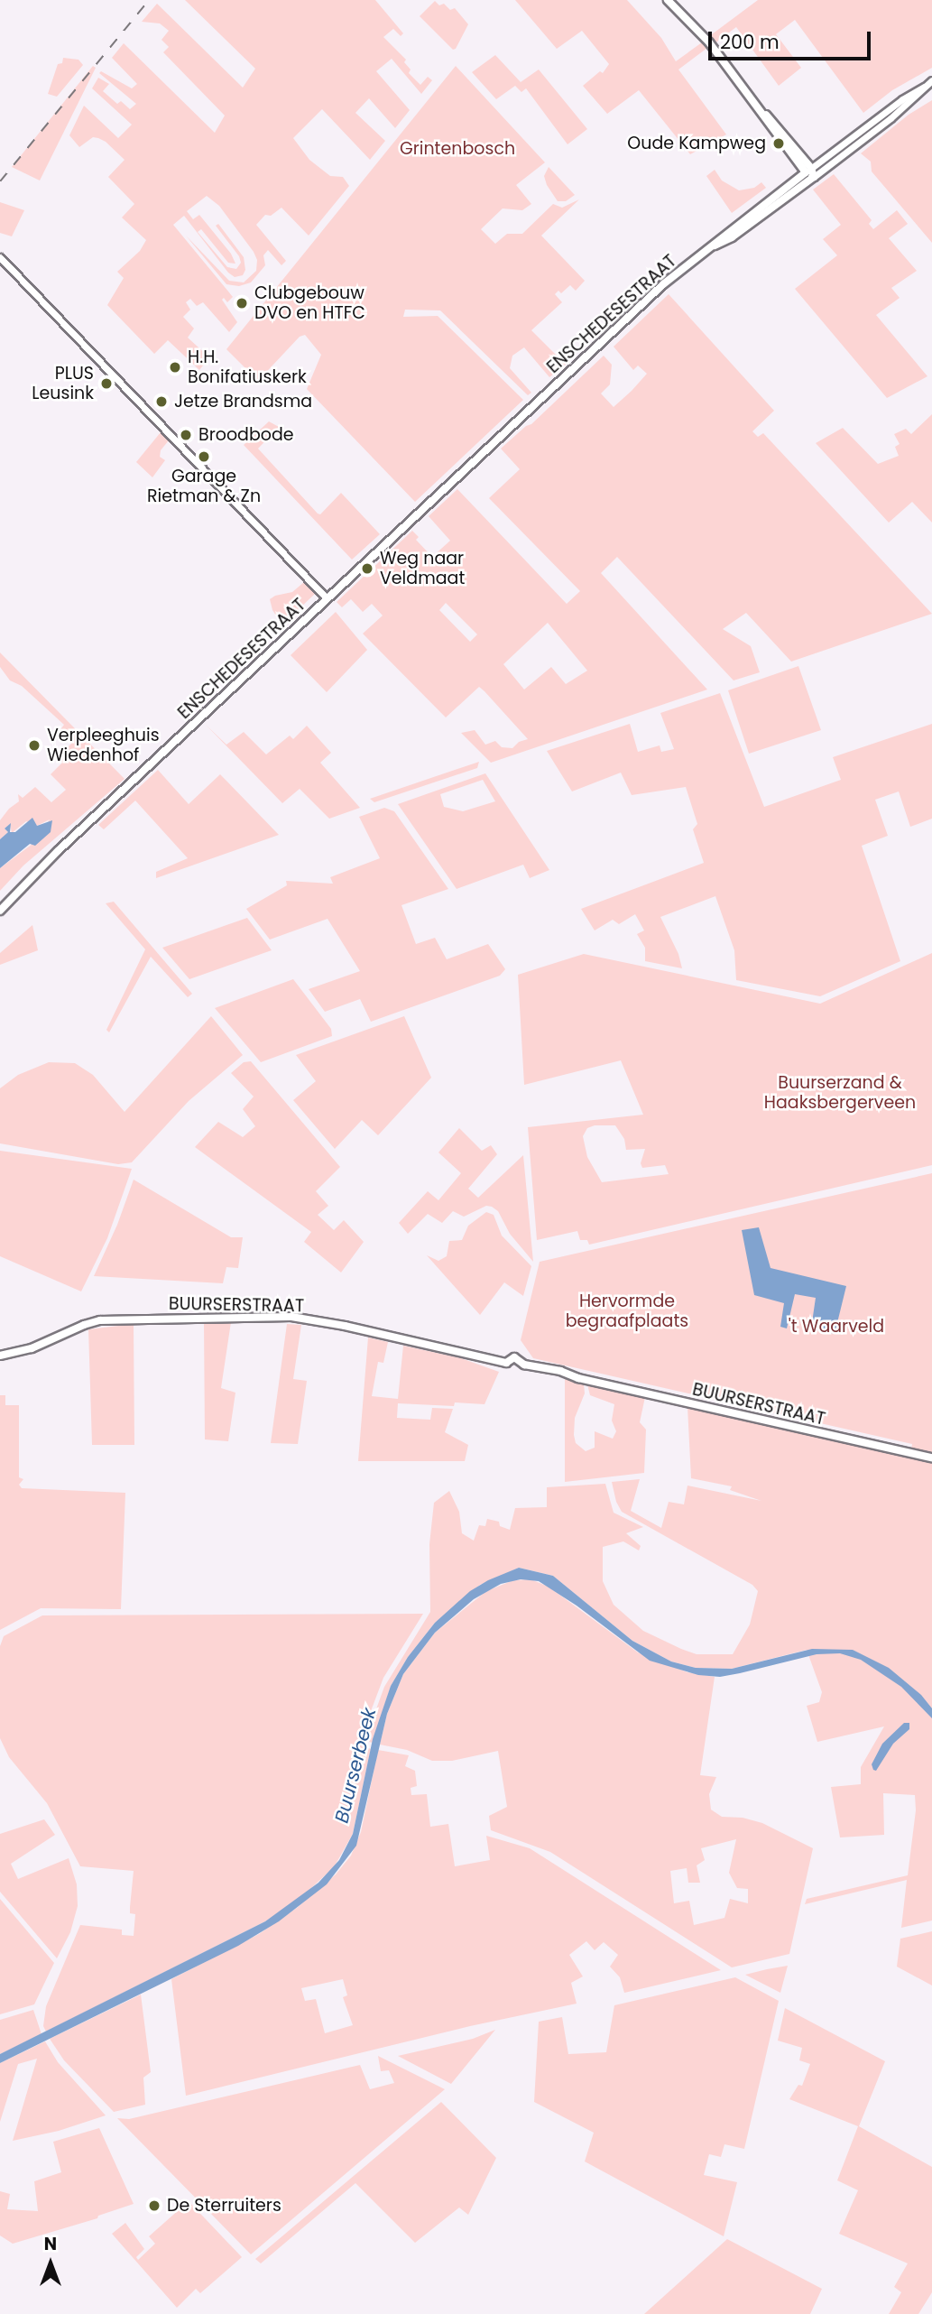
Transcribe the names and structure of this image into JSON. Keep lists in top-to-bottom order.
{
  "streets": {
    "main road": ["ENSCHEDESESTRAAT", "BUURSERSTRAAT"]
  },
  "water": ["Buurserbeek"],
  "parks": [
    "Grintenbosch",
    "Buurserzand & Haaksbergerveen",
    "Hervormde begraafplaats",
    "'t Waarveld"
  ],
  "places": [
    "Oude Kampweg",
    "Clubgebouw DVO en HTFC",
    "H.H. Bonifatiuskerk",
    "PLUS Leusink",
    "Jetze Brandsma",
    "Broodbode",
    "Garage Rietman & Zn",
    "Weg naar Veldmaat",
    "Verpleeghuis Wiedenhof",
    "De Sterruiters"
  ],
  "scale_bar": "200 m",
  "north": "top"
}
